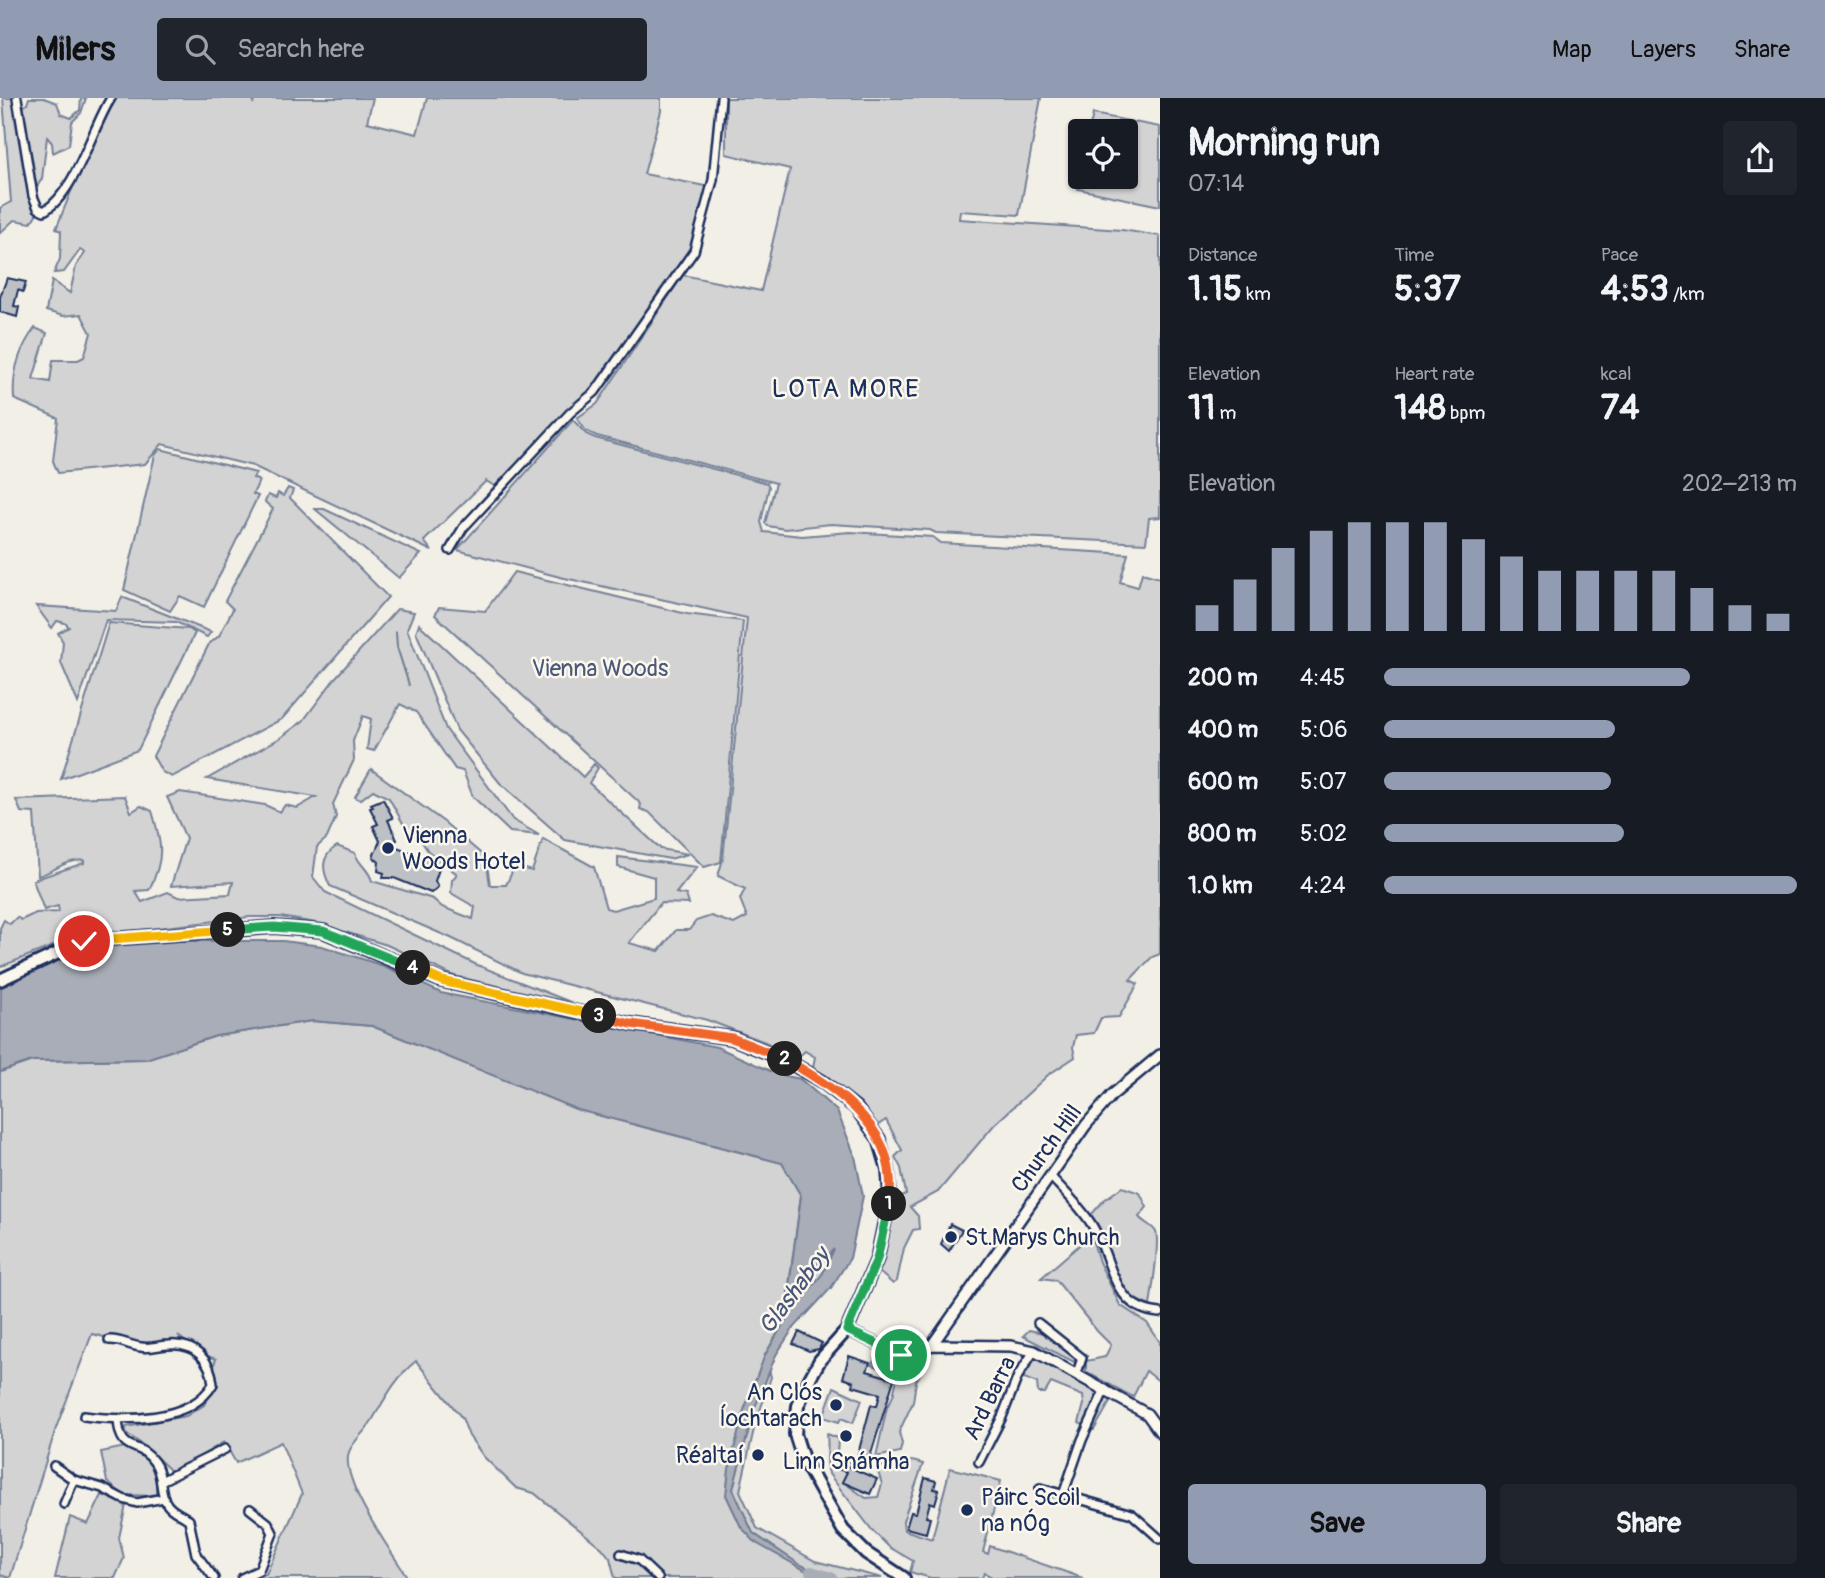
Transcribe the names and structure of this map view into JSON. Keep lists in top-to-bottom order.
{
  "streets": {
    "street": ["Church Hill", "Ard Barra"]
  },
  "districts": ["LOTA MORE"],
  "water": ["Glashaboy"],
  "parks": ["Vienna Woods"],
  "places": [
    "Vienna Woods Hotel",
    "St.Marys Church",
    "An Clós Íochtarach",
    "Linn Snámha",
    "Réaltaí",
    "Páirc Scoil na nÓg"
  ],
  "page": {
    "header": "Milers",
    "search": "Search here",
    "nav": ["Map", "Layers", "Share"],
    "heading": ["Morning run", "07:14"],
    "stats": [
      ["Distance", "1.15 km"],
      ["Time", "5:37"],
      ["Pace", "4:53 /km"],
      ["Elevation", "11 m"],
      ["Heart rate", "148 bpm"],
      ["kcal", "74"]
    ],
    "chart": ["Elevation", "202–213 m"],
    "list": [
      {
        "name": "200 m",
        "note": "4:45"
      },
      {
        "name": "400 m",
        "note": "5:06"
      },
      {
        "name": "600 m",
        "note": "5:07"
      },
      {
        "name": "800 m",
        "note": "5:02"
      },
      {
        "name": "1.0 km",
        "note": "4:24"
      }
    ],
    "pins": [
      "5",
      "4",
      "3",
      "2",
      "1"
    ],
    "buttons": ["Save", "Share"]
  }
}
